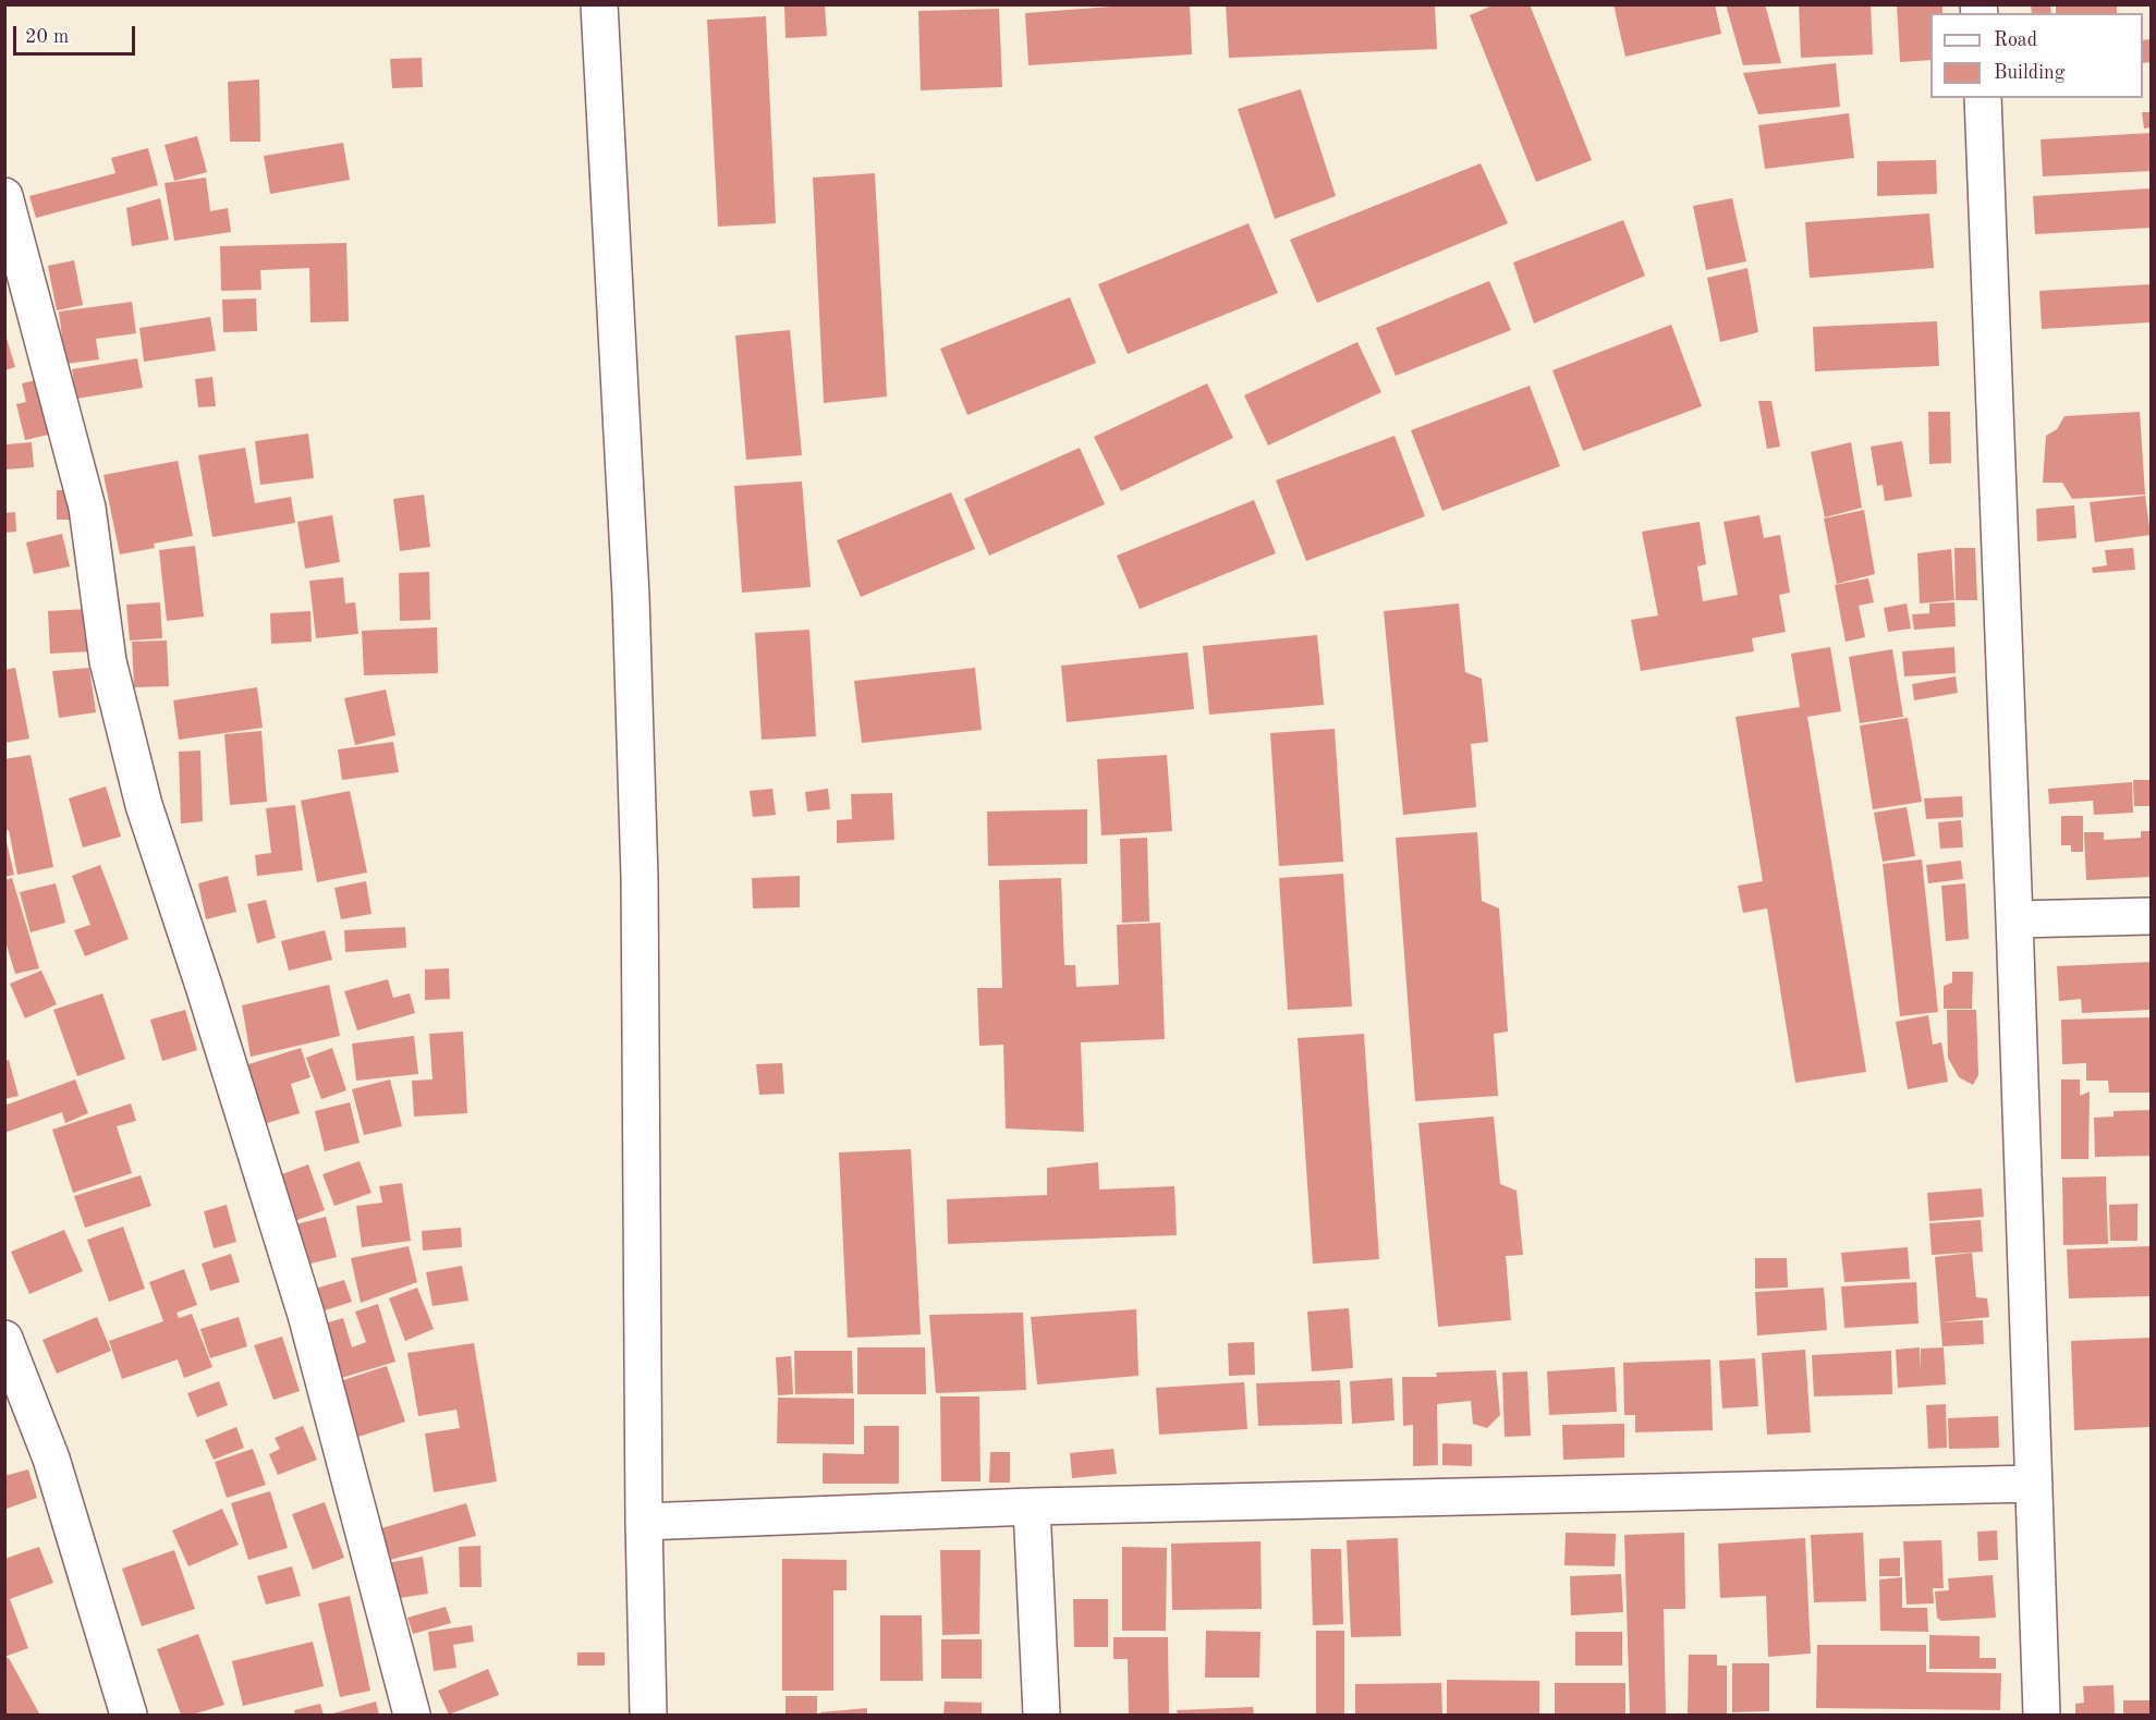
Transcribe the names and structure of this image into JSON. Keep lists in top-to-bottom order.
{
  "legend": ["Road", "Building"],
  "scale_bar": "20 m"
}
